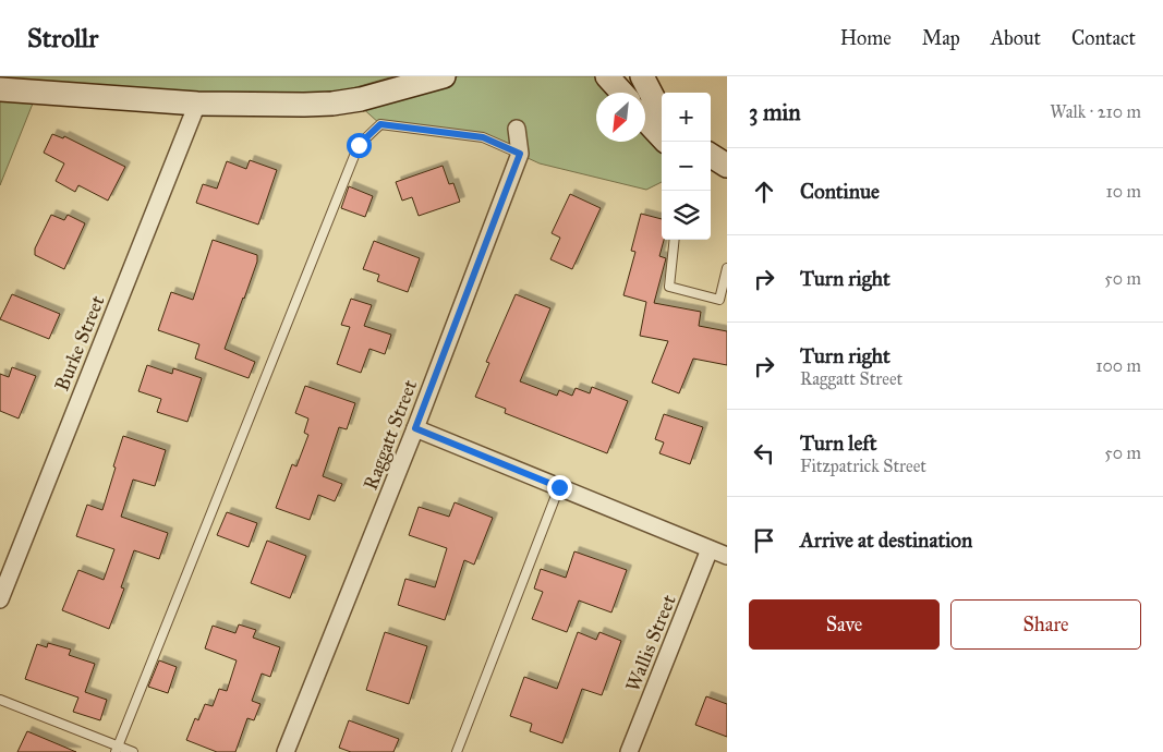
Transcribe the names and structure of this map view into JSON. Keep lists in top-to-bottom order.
{
  "streets": {
    "street": ["Burke Street", "Raggatt Street", "Wallis Street"]
  },
  "north": "bottom left",
  "page": {
    "header": "Strollr",
    "nav": [
      "Home",
      "Map",
      "About",
      "Contact"
    ],
    "heading": ["3 min", "Walk · 210 m"],
    "map_buttons": ["+", "−"],
    "list": [
      ["Continue", "10 m"],
      ["Turn right", "50 m"],
      ["Turn right", "Raggatt Street", "100 m"],
      ["Turn left", "Fitzpatrick Street", "50 m"],
      "Arrive at destination"
    ],
    "buttons": ["Save", "Share"]
  }
}
